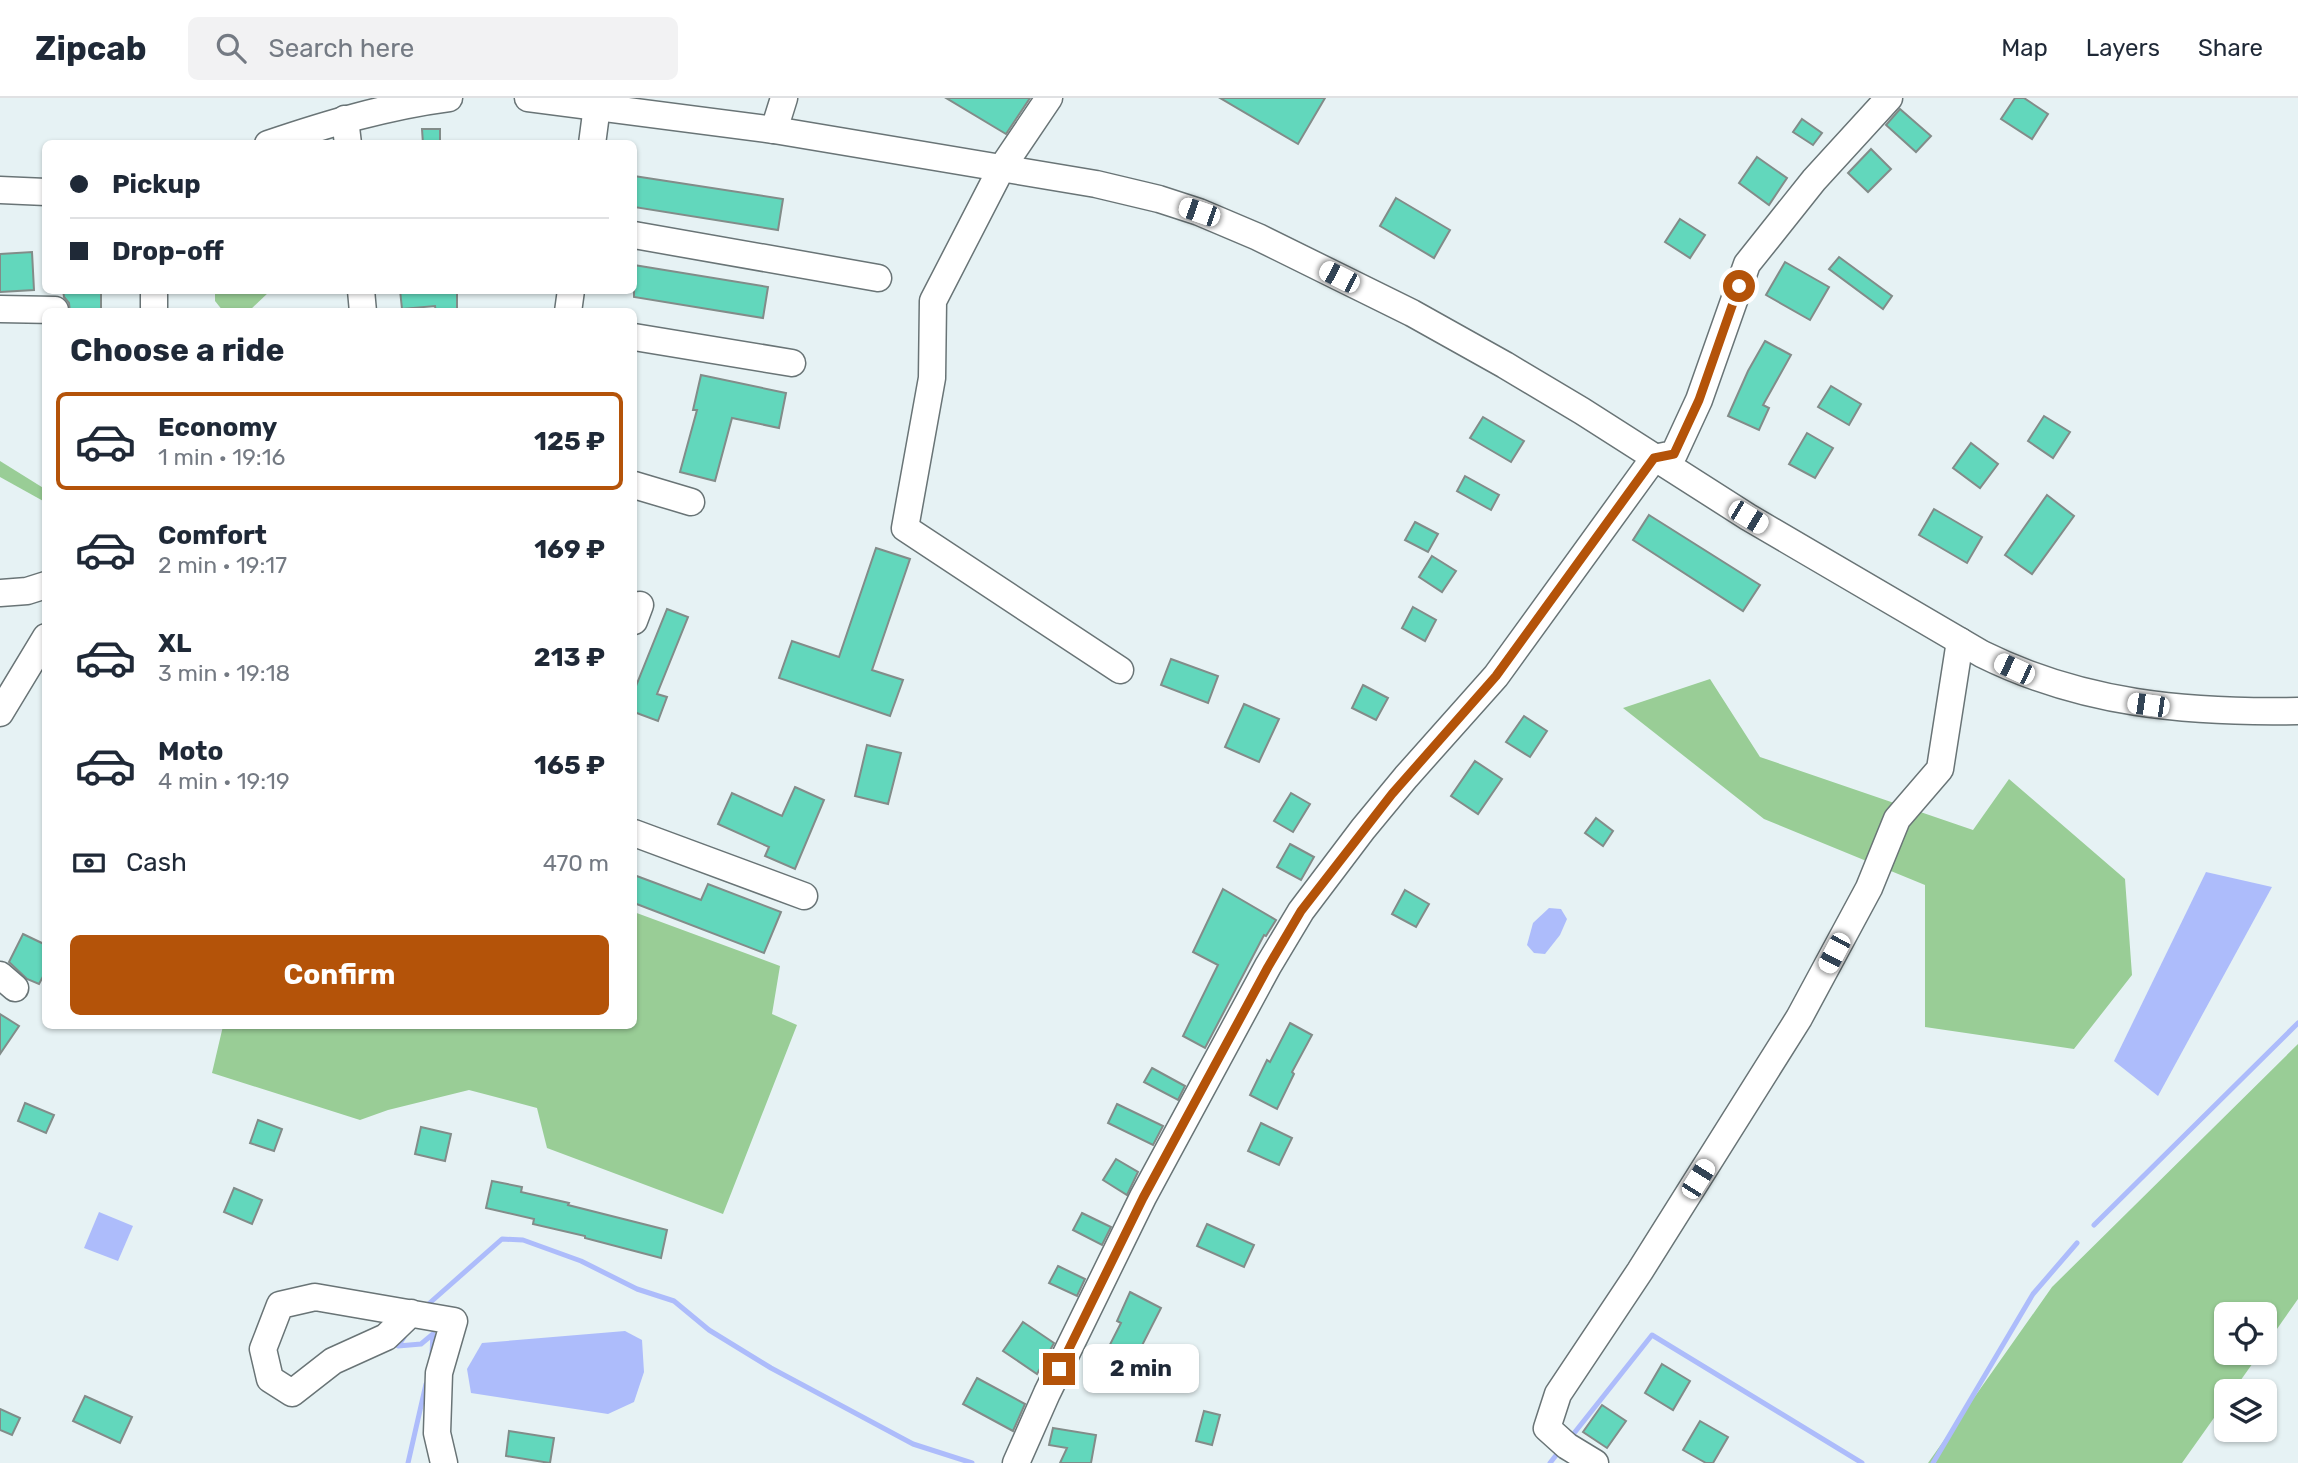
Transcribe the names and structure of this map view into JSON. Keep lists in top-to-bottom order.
{
  "page": {
    "header": "Zipcab",
    "search": "Search here",
    "nav": ["Map", "Layers", "Share"],
    "banner": ["Pickup", "Drop-off"],
    "heading": "Choose a ride",
    "list": [
      {
        "name": "Economy",
        "note": "1 min · 19:16",
        "value": "125 ₽"
      },
      {
        "name": "Comfort",
        "note": "2 min · 19:17",
        "value": "169 ₽"
      },
      {
        "name": "XL",
        "note": "3 min · 19:18",
        "value": "213 ₽"
      },
      {
        "name": "Moto",
        "note": "4 min · 19:19",
        "value": "165 ₽"
      }
    ],
    "pay": ["Cash", "470 m"],
    "buttons": "Confirm",
    "bubble": "2 min"
  }
}
